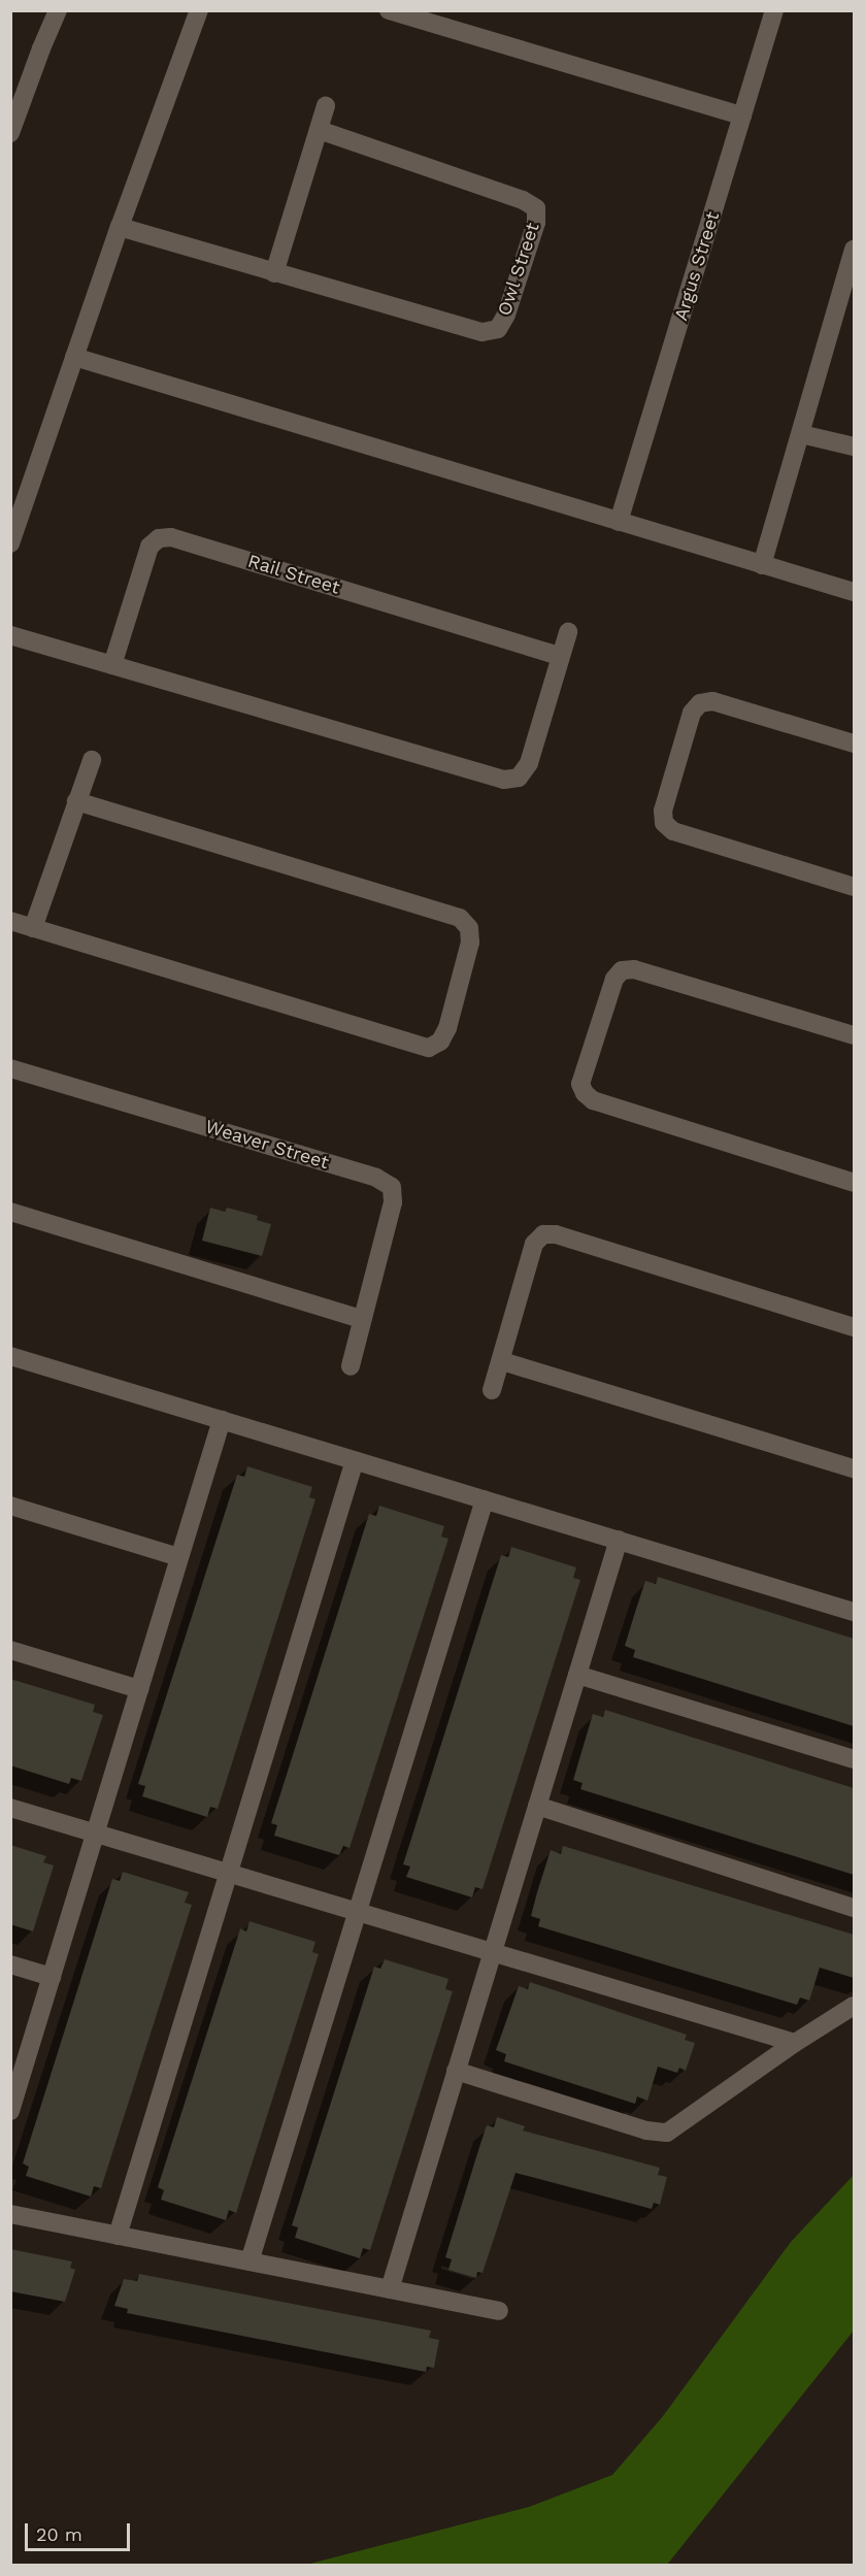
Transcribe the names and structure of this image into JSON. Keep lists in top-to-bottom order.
{
  "streets": {
    "street": [
      "Argus Street",
      "Owl Street",
      "Rail Street",
      "Weaver Street"
    ]
  },
  "scale_bar": "20 m"
}
